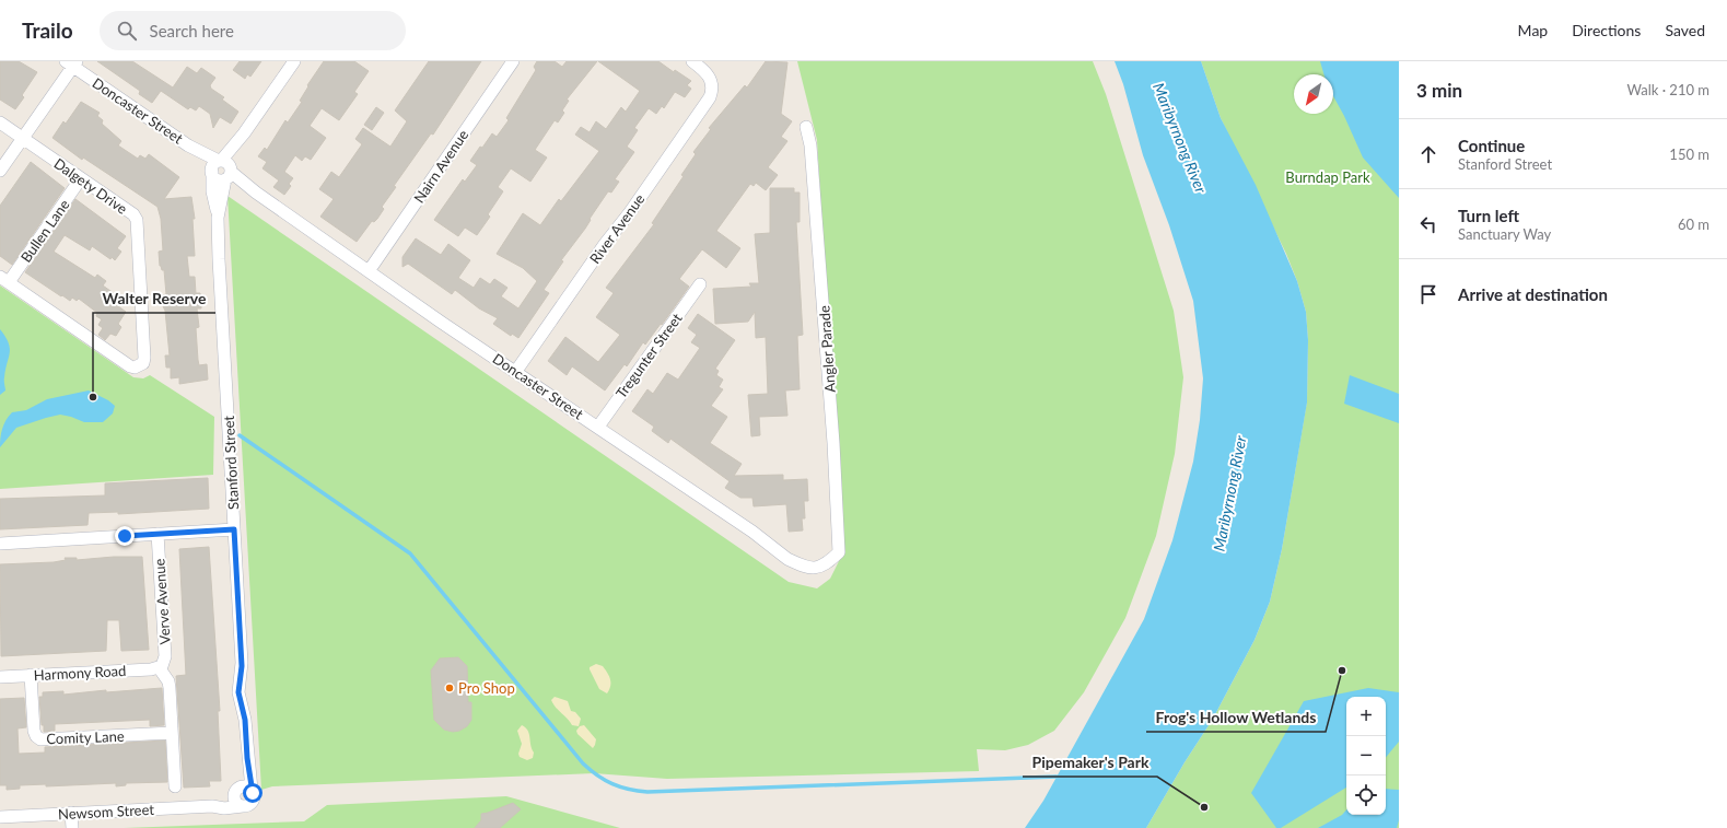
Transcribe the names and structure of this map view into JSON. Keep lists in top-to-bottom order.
{
  "streets": {
    "street": [
      "Doncaster Street",
      "Nairn Avenue",
      "Dalgety Drive",
      "River Avenue",
      "Bullen Lane",
      "Angler Parade",
      "Tregunter Street",
      "Stanford Street",
      "Verve Avenue",
      "Harmony Road",
      "Comity Lane",
      "Newsom Street"
    ]
  },
  "crossings": [
    ["Doncaster Street", "Nairn Avenue"],
    ["Doncaster Street", "River Avenue"],
    ["Doncaster Street", "Angler Parade"],
    ["Doncaster Street", "Tregunter Street"],
    ["Doncaster Street", "Stanford Street"],
    ["Dalgety Drive", "Bullen Lane"],
    ["Stanford Street", "Newsom Street"],
    ["Verve Avenue", "Harmony Road"],
    ["Harmony Road", "Comity Lane"]
  ],
  "water": ["Maribyrnong River"],
  "parks": ["Burndap Park"],
  "places": [
    "Walter Reserve",
    "Frog's Hollow Wetlands",
    "Pro Shop",
    "Pipemaker's Park"
  ],
  "north": "bottom left",
  "page": {
    "header": "Trailo",
    "search": "Search here",
    "nav": ["Map", "Directions", "Saved"],
    "heading": ["3 min", "Walk · 210 m"],
    "list": [
      ["Continue", "Stanford Street", "150 m"],
      ["Turn left", "Sanctuary Way", "60 m"],
      "Arrive at destination"
    ],
    "map_buttons": ["+", "−"]
  }
}
